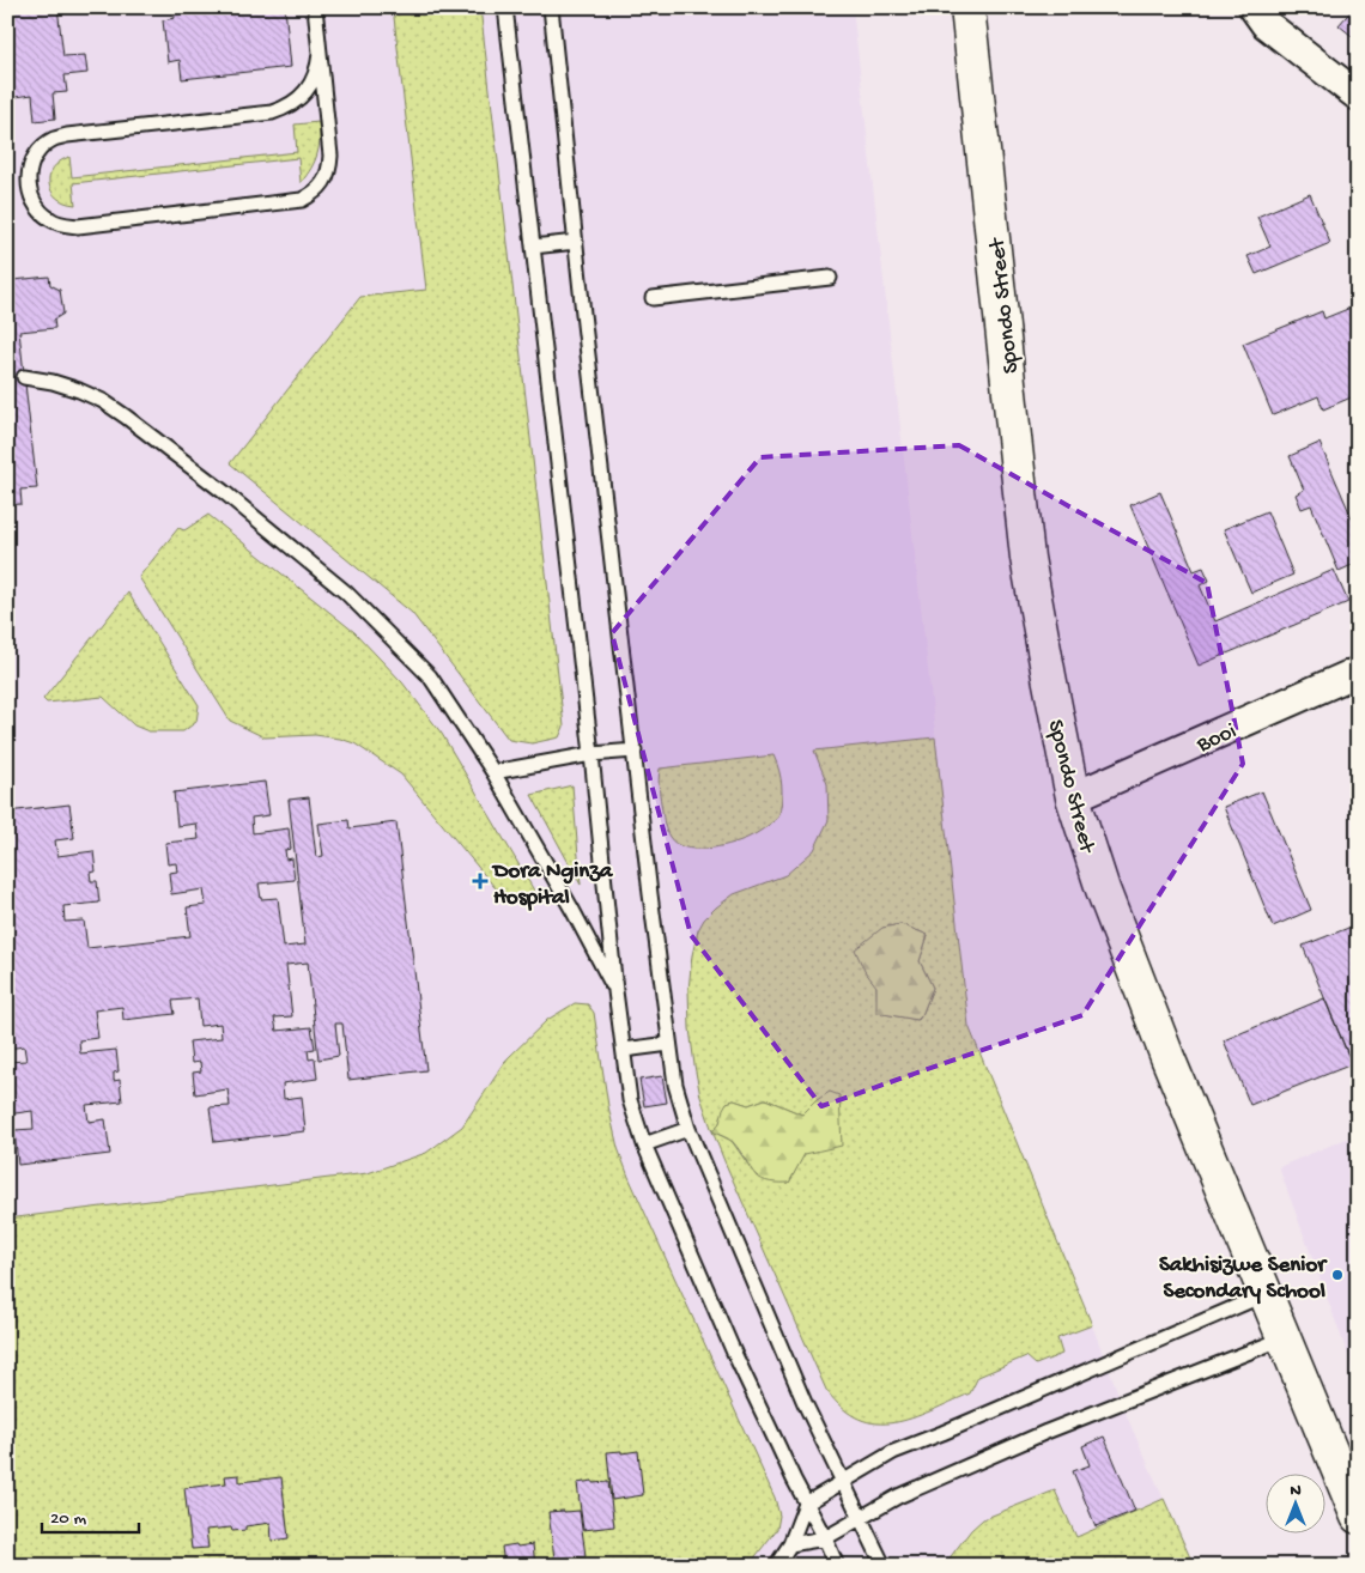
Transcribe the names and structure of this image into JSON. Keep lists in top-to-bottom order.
{
  "streets": {
    "main road": ["Spondo Street"],
    "street": ["Booi"]
  },
  "crossings": [
    ["Spondo Street", "Booi"]
  ],
  "places": {
    "health": ["Dora Nginza Hospital"],
    "other": ["Sakhisizwe Senior Secondary School"]
  },
  "scale_bar": "20 m",
  "north": "top"
}
